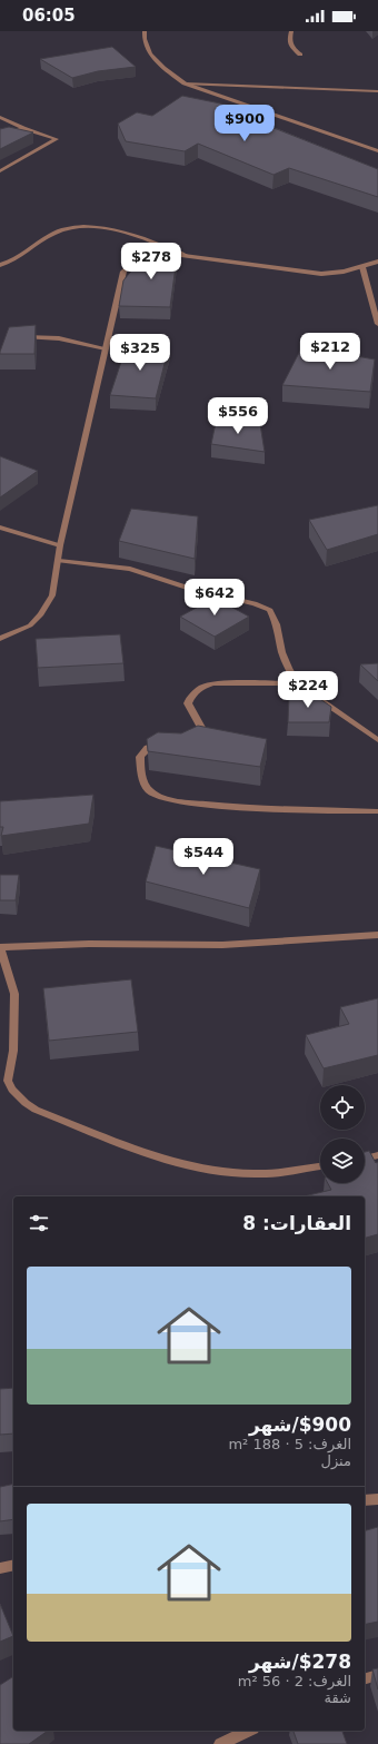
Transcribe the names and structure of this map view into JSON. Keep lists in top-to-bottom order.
{
  "page": {
    "status": "06:05",
    "price": [
      "$900",
      "$278",
      "$212",
      "$325",
      "$556",
      "$642",
      "$224",
      "$544"
    ],
    "heading": "العقارات: 8",
    "list": [
      {
        "name": "$900/شهر",
        "note": "الغرف: 5 · 188 m² · منزل"
      },
      {
        "name": "$278/شهر",
        "note": "الغرف: 2 · 56 m² · شقة"
      }
    ]
  }
}
